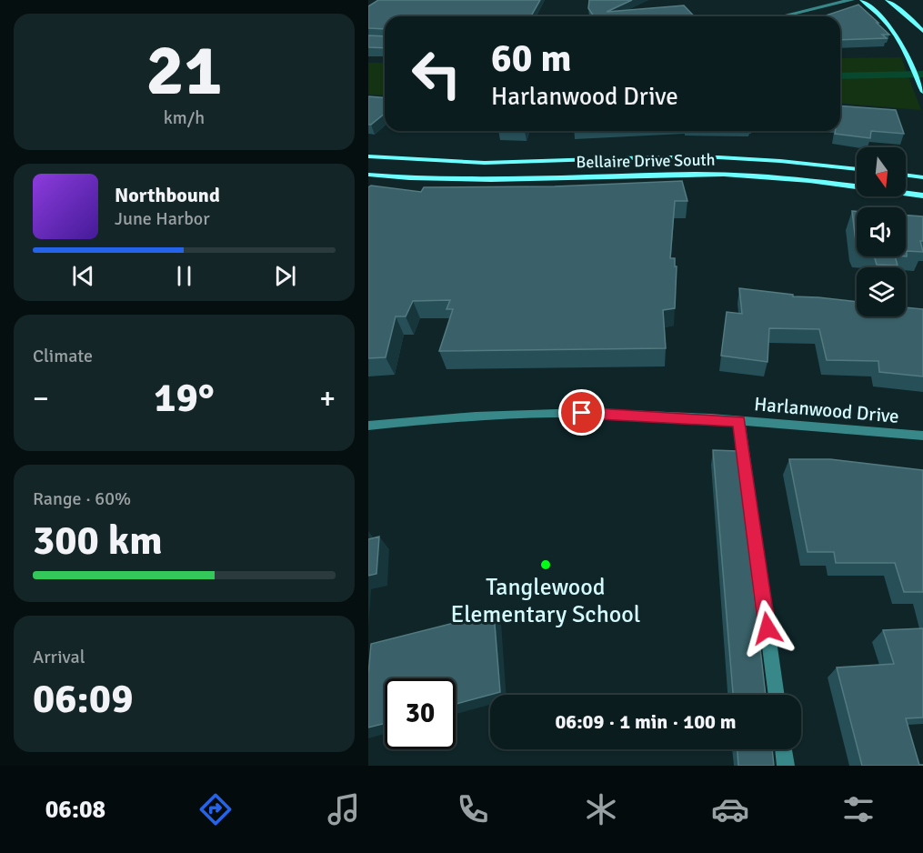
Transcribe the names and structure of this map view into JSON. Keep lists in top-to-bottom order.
{
  "streets": {
    "main road": ["Bellaire Drive South"],
    "street": ["Harlanwood Drive"]
  },
  "places": ["Tanglewood Elementary School"],
  "north": "bottom",
  "page": {
    "tile": [
      ["21", "km/h"],
      "Climate",
      ["Range · 60%", "300 km"],
      ["Arrival", "06:09"]
    ],
    "turn": ["60 m", "Harlanwood Drive"],
    "song": ["Northbound", "June Harbor"],
    "heat": ["−", "19°", "+"],
    "limit": "30",
    "trip": "06:09 · 1 min · 100 m",
    "tabs": "06:08"
  }
}
